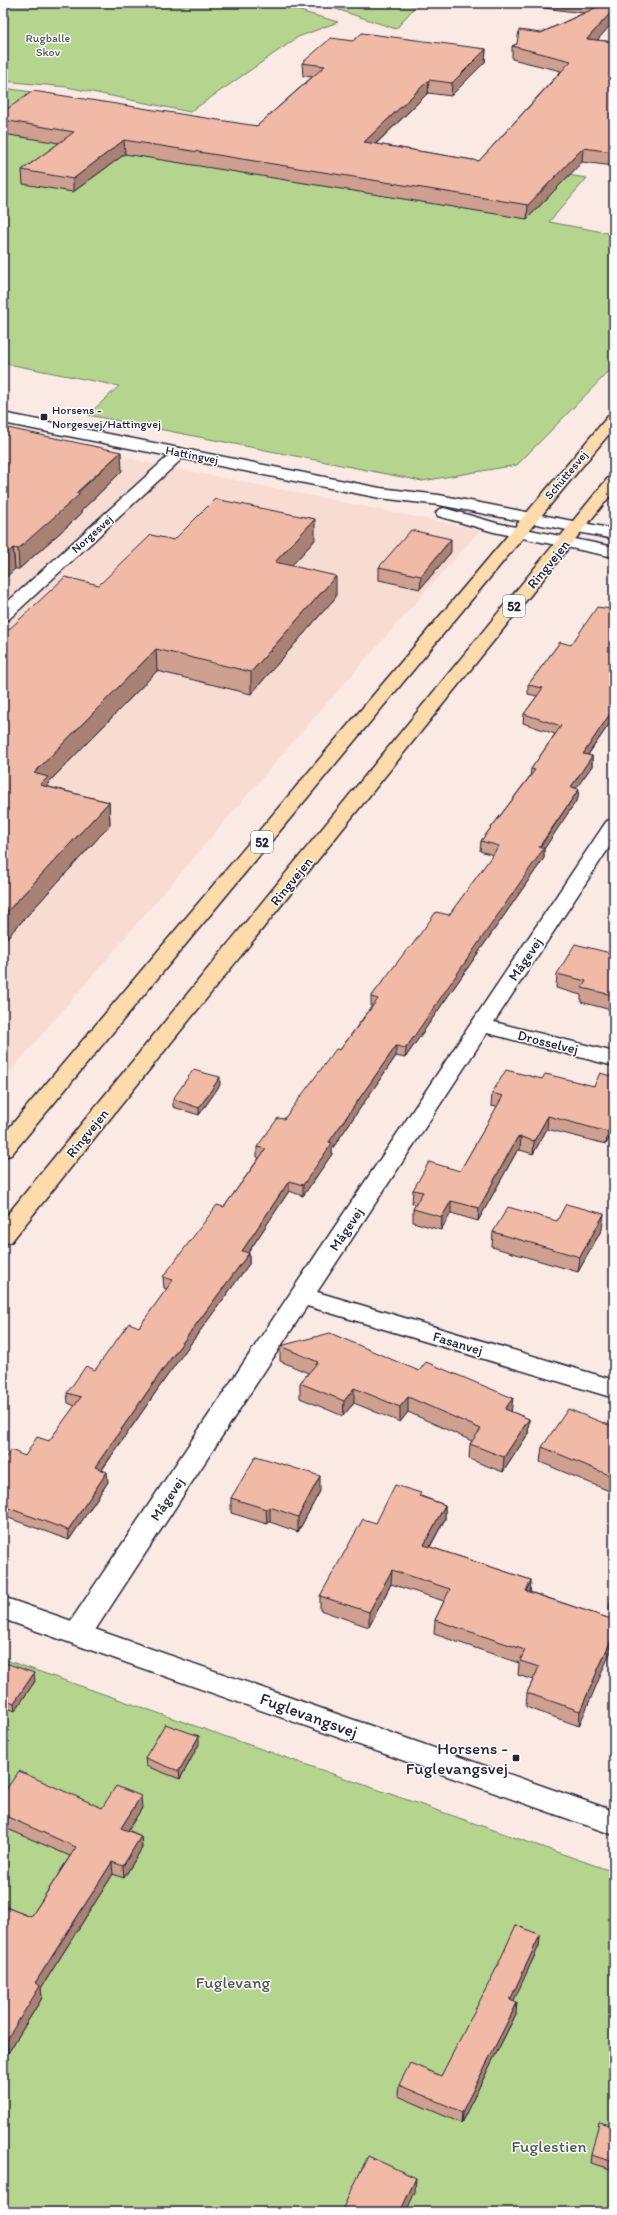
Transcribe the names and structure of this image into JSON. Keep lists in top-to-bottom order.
{
  "streets": {
    "main road": ["Schüttesvej", "Ringvejen", "52"],
    "street": [
      "Hattingvej",
      "Norgesvej",
      "Mågevej",
      "Drosselvej",
      "Fasanvej",
      "Fuglevangsvej"
    ]
  },
  "crossings": [
    ["Hattingvej", "Schüttesvej"],
    ["Hattingvej", "Norgesvej"],
    ["Hattingvej", "Ringvejen"],
    ["Hattingvej", "52"],
    ["Schüttesvej", "52"],
    ["Ringvejen", "52"],
    ["Mågevej", "Drosselvej"],
    ["Mågevej", "Fasanvej"],
    ["Mågevej", "Fuglevangsvej"]
  ],
  "parks": ["Rugballe Skov", "Fuglevang", "Fuglestien"],
  "places": {
    "transit": ["Horsens - Norgesvej/Hattingvej", "Horsens - Fuglevangsvej"]
  }
}
